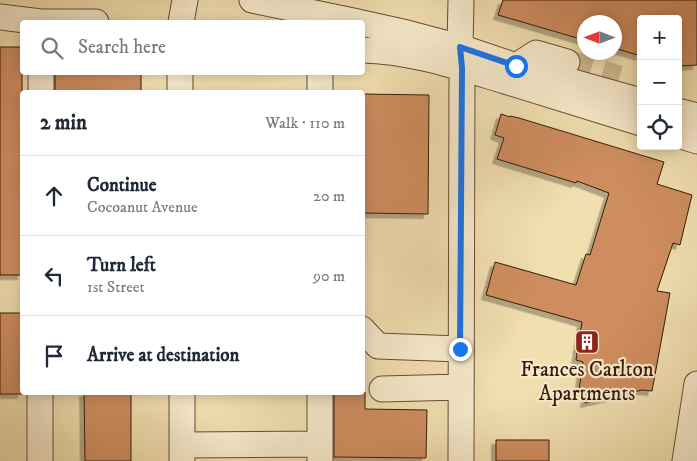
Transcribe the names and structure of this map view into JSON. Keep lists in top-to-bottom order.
{
  "places": {
    "building": ["Frances Carlton Apartments"]
  },
  "north": "left",
  "page": {
    "map_buttons": ["+", "−"],
    "search": "Search here",
    "heading": ["2 min", "Walk · 110 m"],
    "list": [
      ["Continue", "Cocoanut Avenue", "20 m"],
      ["Turn left", "1st Street", "90 m"],
      "Arrive at destination"
    ]
  }
}
